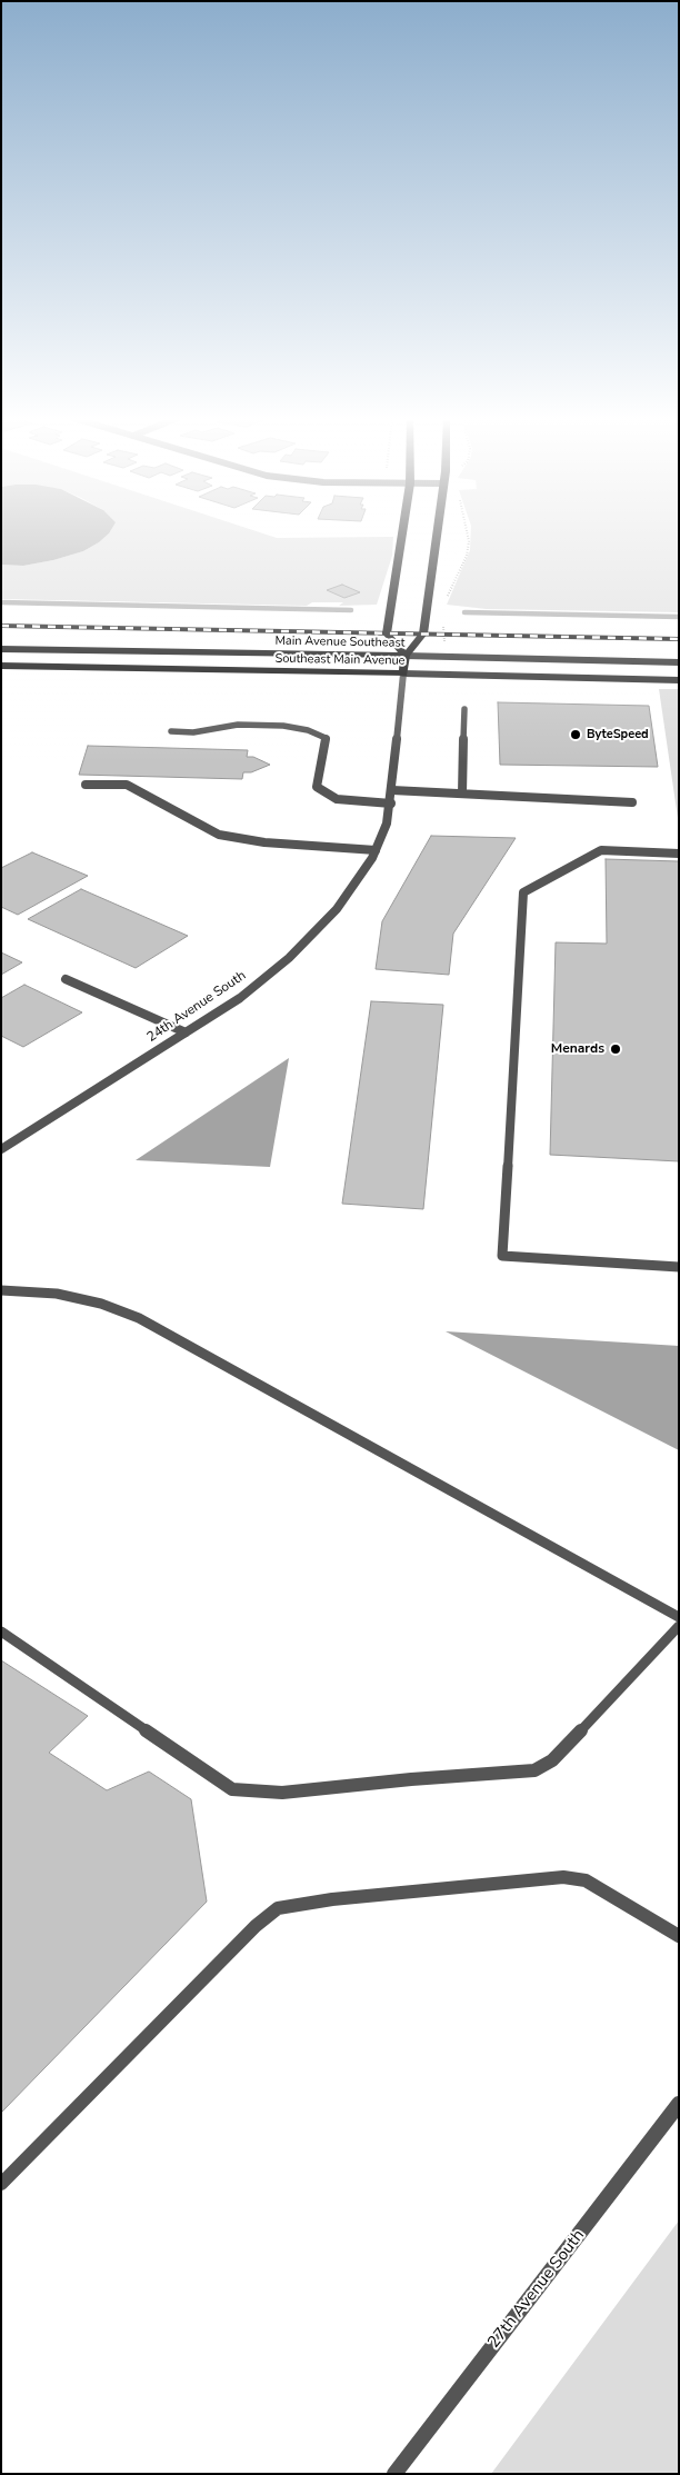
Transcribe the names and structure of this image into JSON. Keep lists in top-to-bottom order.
{
  "streets": {
    "main road": ["Main Avenue Southeast", "Southeast Main Avenue", "24th Avenue South"],
    "street": ["27th Avenue South"]
  },
  "crossings": [
    ["Main Avenue Southeast", "24th Avenue South"],
    ["Southeast Main Avenue", "24th Avenue South"]
  ],
  "places": ["ByteSpeed", "Menards"]
}
